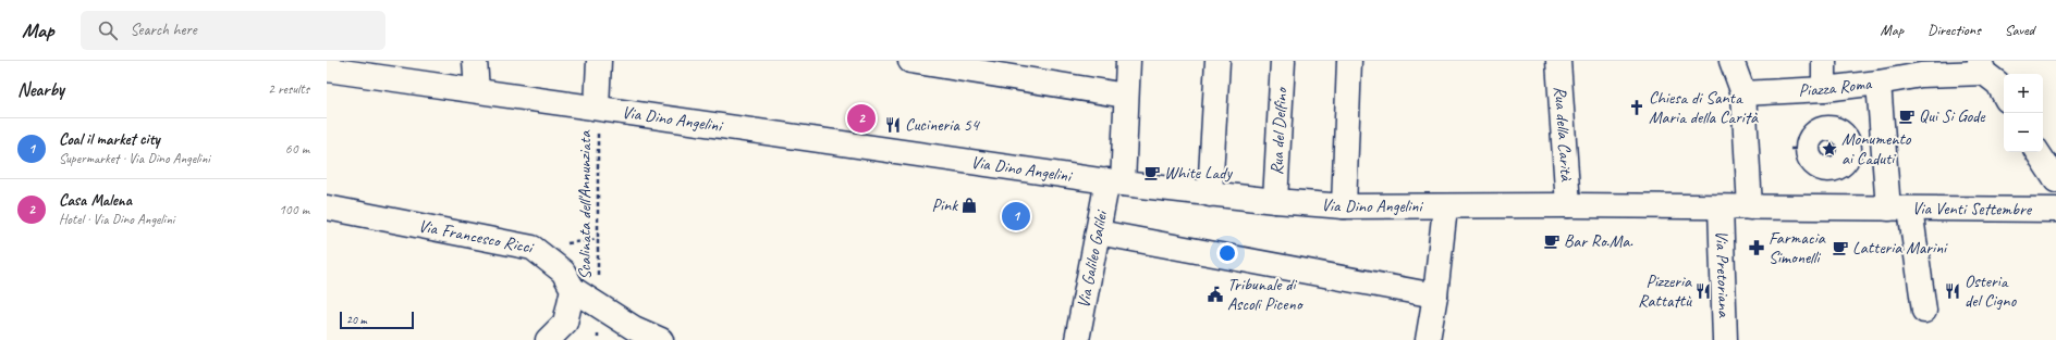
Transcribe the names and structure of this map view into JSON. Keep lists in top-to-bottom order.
{
  "streets": {
    "street": [
      "Piazza Roma",
      "Via Dino Angelini",
      "Rua del Delfino",
      "Rua della Carità",
      "Via Venti Settembre",
      "Via Francesco Ricci",
      "Via Galileo Galilei",
      "Via Pretoriana"
    ],
    "path": ["Scalinata dell'Annunziata"]
  },
  "crossings": [
    ["Piazza Roma", "Via Venti Settembre"],
    ["Via Dino Angelini", "Rua del Delfino"],
    ["Via Dino Angelini", "Rua della Carità"],
    ["Via Dino Angelini", "Scalinata dell'Annunziata"],
    ["Via Dino Angelini", "Via Galileo Galilei"],
    ["Via Dino Angelini", "Via Pretoriana"]
  ],
  "places": {
    "church": ["Chiesa di Santa Maria della Carità"],
    "cafe": [
      "Qui Si Gode",
      "White Lady",
      "Bar Ro.Ma.",
      "Latteria Marini"
    ],
    "restaurant": ["Cucineria 54", "Pizzeria Rattattù", "Osteria del Cigno"],
    "place": ["Monumento ai Caduti"],
    "shop": ["Pink"],
    "pharmacy": ["Farmacia Simonelli"],
    "public building": ["Tribunale di Ascoli Piceno"]
  },
  "scale_bar": "20 m",
  "page": {
    "header": "Map",
    "search": "Search here",
    "nav": ["Map", "Directions", "Saved"],
    "heading": ["Nearby", "2 results"],
    "map_buttons": ["+", "−"],
    "pins": ["2", "1"],
    "list": [
      {
        "mark": "1",
        "name": "Coal il market city",
        "note": "Supermarket · Via Dino Angelini",
        "value": "60 m"
      },
      {
        "mark": "2",
        "name": "Casa Malena",
        "note": "Hotel · Via Dino Angelini",
        "value": "100 m"
      }
    ],
    "scale": "20 m"
  }
}
